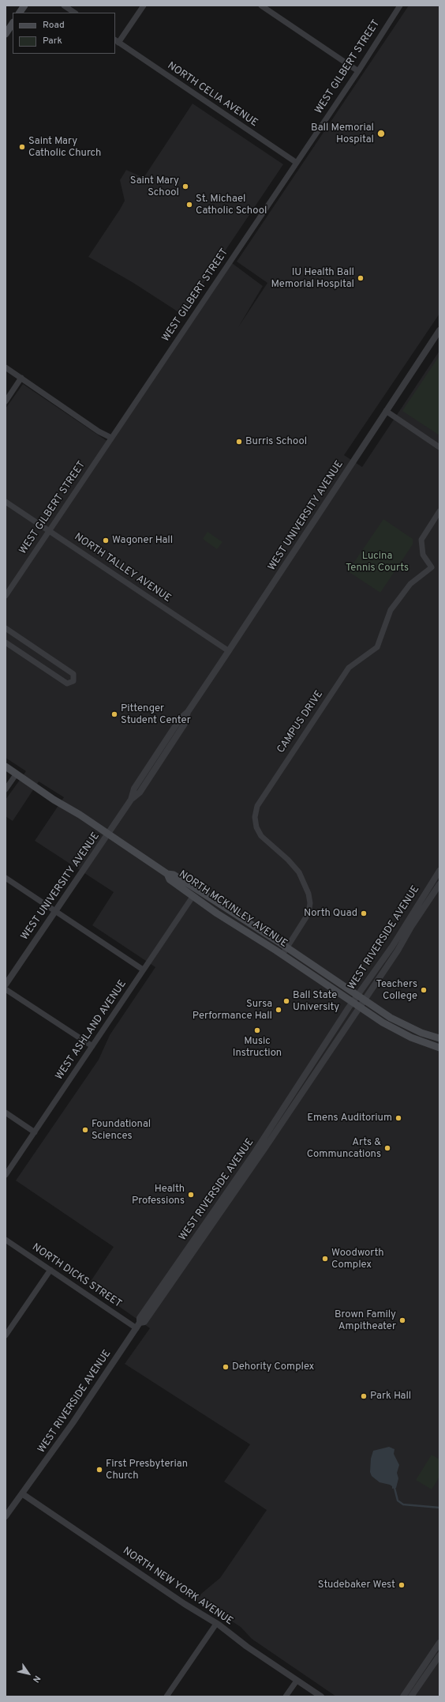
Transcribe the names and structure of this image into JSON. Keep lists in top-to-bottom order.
{
  "streets": {
    "main road": ["NORTH MCKINLEY AVENUE"],
    "street": [
      "WEST GILBERT STREET",
      "NORTH CELIA AVENUE",
      "WEST UNIVERSITY AVENUE",
      "NORTH TALLEY AVENUE",
      "CAMPUS DRIVE",
      "WEST RIVERSIDE AVENUE",
      "WEST ASHLAND AVENUE",
      "NORTH DICKS STREET",
      "NORTH NEW YORK AVENUE"
    ]
  },
  "crossings": [
    ["WEST GILBERT STREET", "NORTH CELIA AVENUE"],
    ["WEST GILBERT STREET", "NORTH TALLEY AVENUE"],
    ["WEST UNIVERSITY AVENUE", "NORTH TALLEY AVENUE"],
    ["WEST UNIVERSITY AVENUE", "NORTH MCKINLEY AVENUE"],
    ["CAMPUS DRIVE", "NORTH MCKINLEY AVENUE"],
    ["NORTH MCKINLEY AVENUE", "WEST RIVERSIDE AVENUE"],
    ["NORTH MCKINLEY AVENUE", "WEST ASHLAND AVENUE"],
    ["WEST RIVERSIDE AVENUE", "NORTH DICKS STREET"],
    ["WEST RIVERSIDE AVENUE", "NORTH NEW YORK AVENUE"]
  ],
  "parks": ["Lucina Tennis Courts"],
  "places": [
    "Ball Memorial Hospital",
    "Saint Mary Catholic Church",
    "Saint Mary School",
    "St. Michael Catholic School",
    "IU Health Ball Memorial Hospital",
    "Burris School",
    "Wagoner Hall",
    "Pittenger Student Center",
    "North Quad",
    "Teachers College",
    "Ball State University",
    "Sursa Performance Hall",
    "Music Instruction",
    "Emens Auditorium",
    "Foundational Sciences",
    "Arts & Communcations",
    "Health Professions",
    "Woodworth Complex",
    "Brown Family Ampitheater",
    "Dehority Complex",
    "Park Hall",
    "First Presbyterian Church",
    "Studebaker West"
  ],
  "legend": ["Road", "Park"],
  "north": "bottom right"
}
